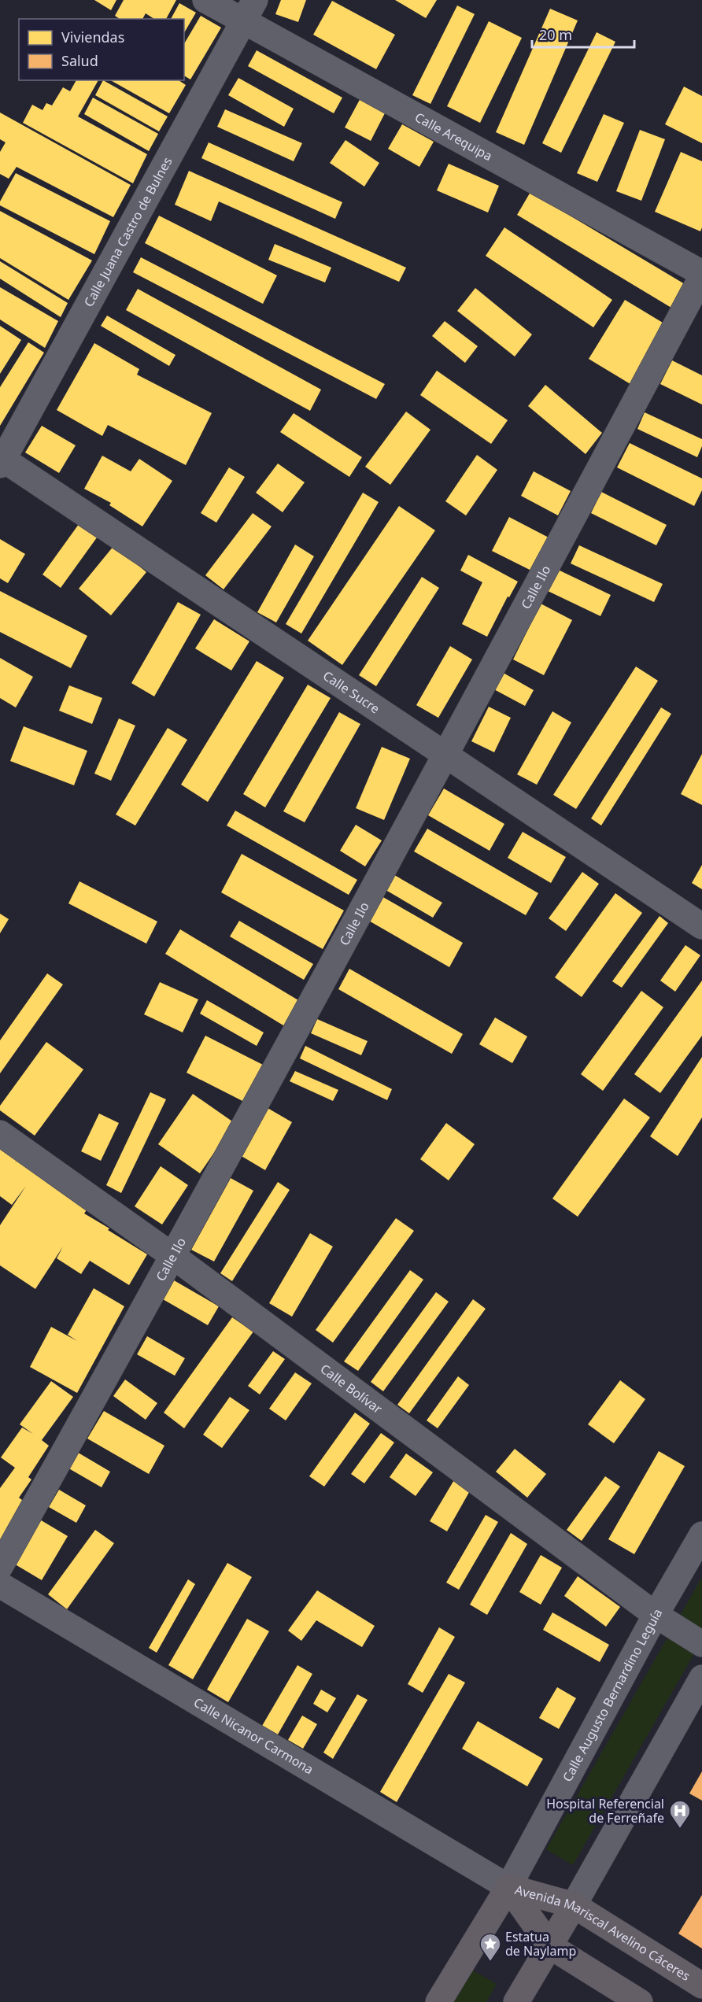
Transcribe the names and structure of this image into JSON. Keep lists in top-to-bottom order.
{
  "streets": {
    "main road": ["Calle Augusto Bernardino Leguía", "Avenida Mariscal Avelino Cáceres"],
    "street": [
      "Calle Arequipa",
      "Calle Juana Castro de Bulnes",
      "Calle Ilo",
      "Calle Sucre",
      "Calle Bolívar",
      "Calle Nicanor Carmona"
    ]
  },
  "crossings": [
    ["Calle Arequipa", "Calle Juana Castro de Bulnes"],
    ["Calle Arequipa", "Calle Ilo"],
    ["Calle Juana Castro de Bulnes", "Calle Sucre"],
    ["Calle Ilo", "Calle Sucre"],
    ["Calle Ilo", "Calle Bolívar"],
    ["Calle Bolívar", "Calle Augusto Bernardino Leguía"],
    ["Calle Augusto Bernardino Leguía", "Calle Nicanor Carmona"],
    ["Calle Augusto Bernardino Leguía", "Avenida Mariscal Avelino Cáceres"],
    ["Calle Nicanor Carmona", "Avenida Mariscal Avelino Cáceres"]
  ],
  "places": {
    "hospital": ["Hospital Referencial de Ferreñafe"],
    "place": ["Estatua de Naylamp"]
  },
  "legend": ["Viviendas", "Salud"],
  "scale_bar": "20 m"
}
